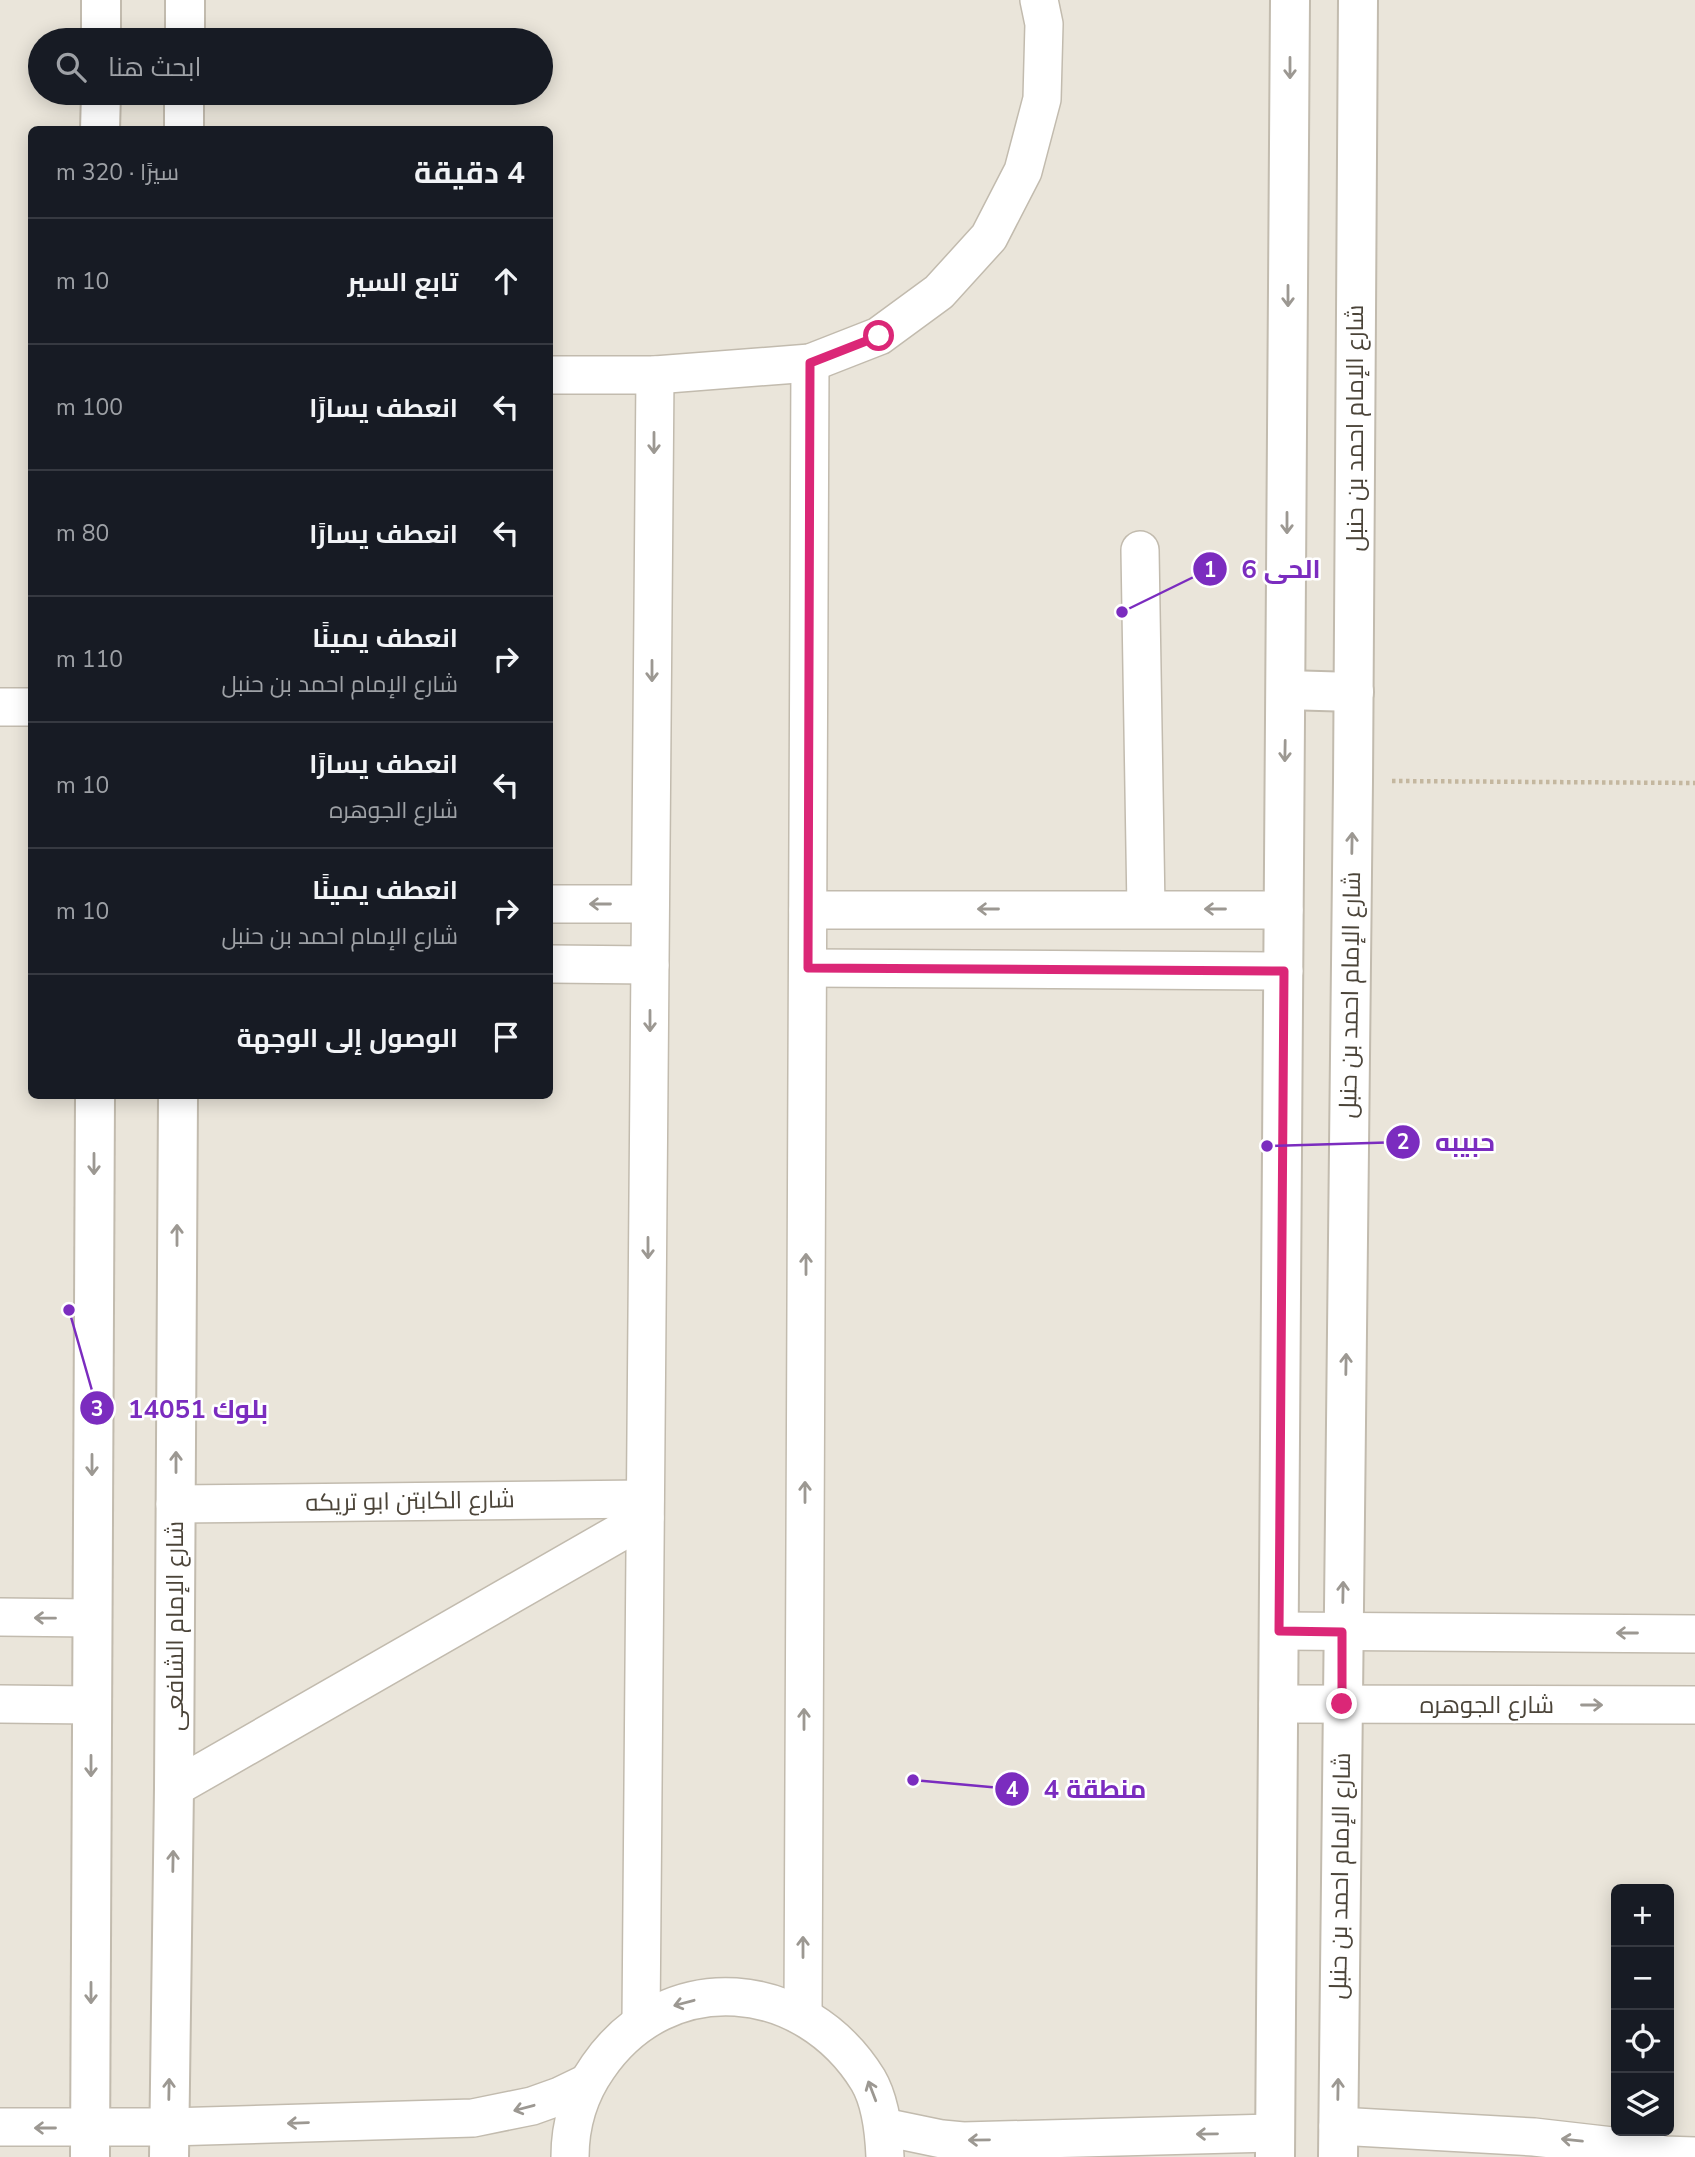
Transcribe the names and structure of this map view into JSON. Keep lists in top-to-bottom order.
{
  "streets": {
    "street": [
      "شارع الإمام احمد بن حنبل",
      "شارع الكابتن ابو تريكه",
      "شارع الإمام الشافعى",
      "شارع الجوهره"
    ]
  },
  "crossings": [
    ["شارع الإمام احمد بن حنبل", "شارع الجوهره"],
    ["شارع الكابتن ابو تريكه", "شارع الإمام الشافعى"]
  ],
  "places": [
    "الحى 6",
    "حبيبه",
    "بلوك 14051",
    "منطقة 4"
  ],
  "page": {
    "search": "ابحث هنا",
    "heading": ["4 دقيقة", "سيرًا · 320 m"],
    "list": [
      ["تابع السير", "10 m"],
      ["انعطف يسارًا", "100 m"],
      ["انعطف يسارًا", "80 m"],
      ["انعطف يمينًا", "شارع الإمام احمد بن حنبل", "110 m"],
      ["انعطف يسارًا", "شارع الجوهره", "10 m"],
      ["انعطف يمينًا", "شارع الإمام احمد بن حنبل", "10 m"],
      "الوصول إلى الوجهة"
    ],
    "map_buttons": ["+", "−"]
  }
}
